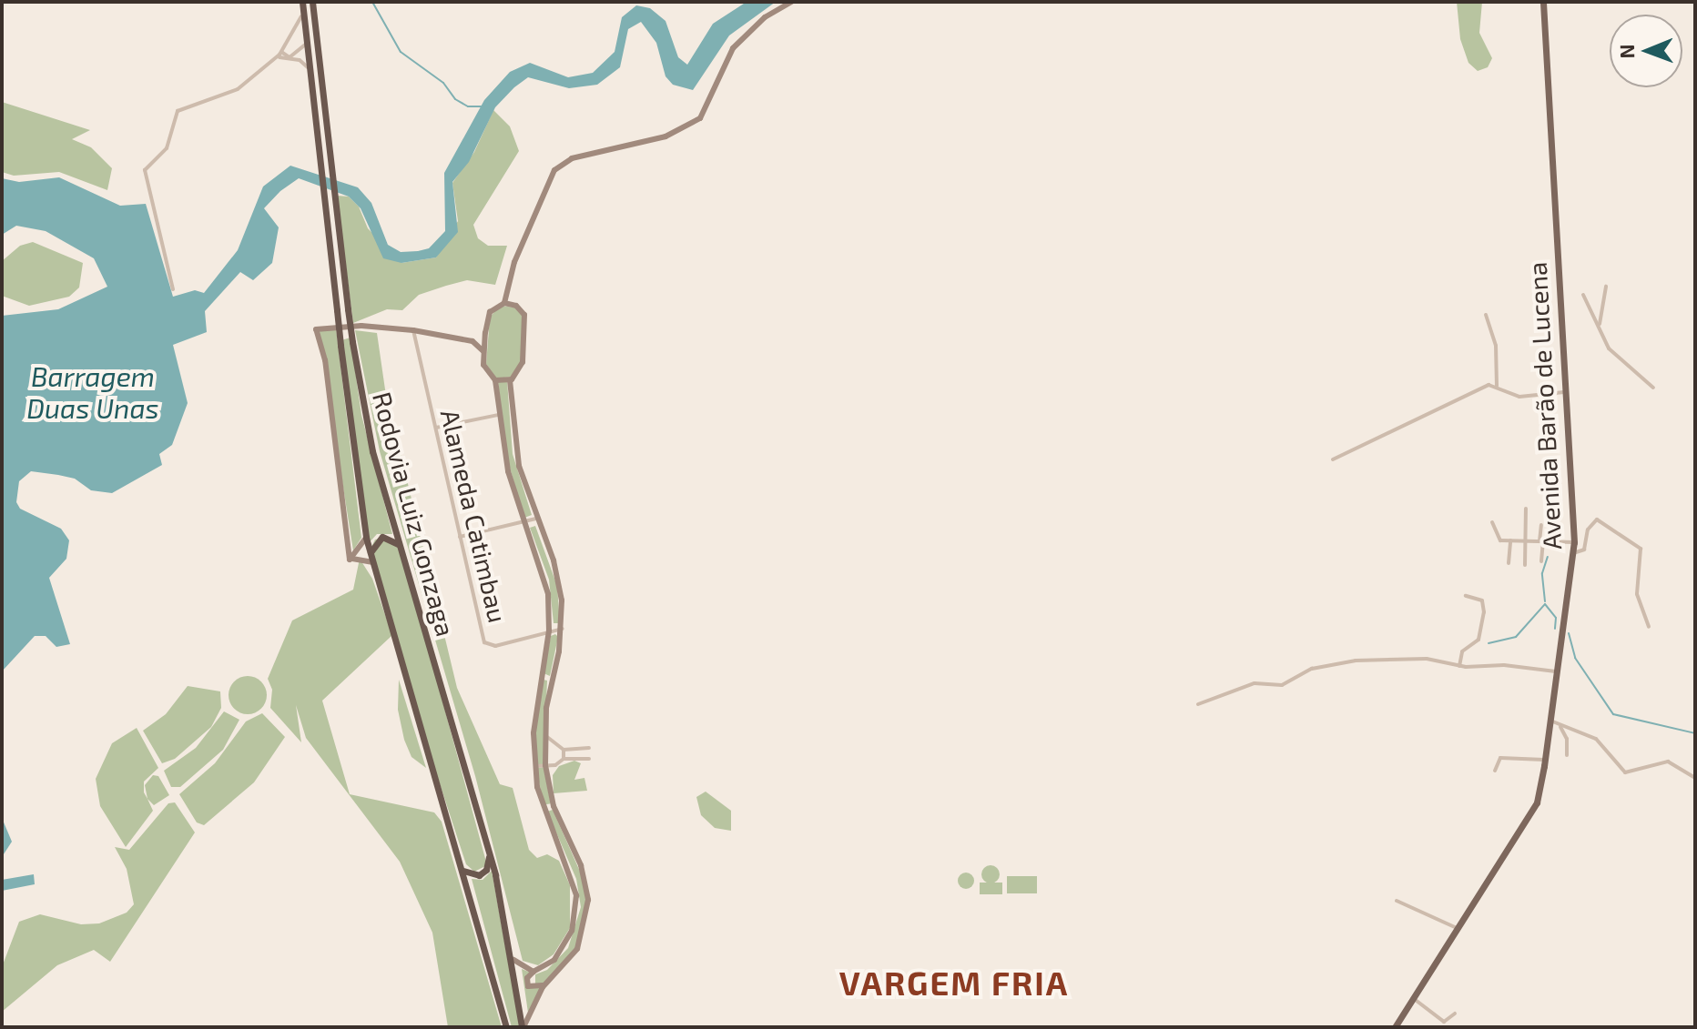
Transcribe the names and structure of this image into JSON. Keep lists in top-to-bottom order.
{
  "streets": {
    "highway": ["Rodovia Luiz Gonzaga"],
    "main road": ["Avenida Barão de Lucena"],
    "street": ["Alameda Catimbau"]
  },
  "districts": ["VARGEM FRIA"],
  "water": ["Barragem Duas Unas"],
  "north": "left"
}
